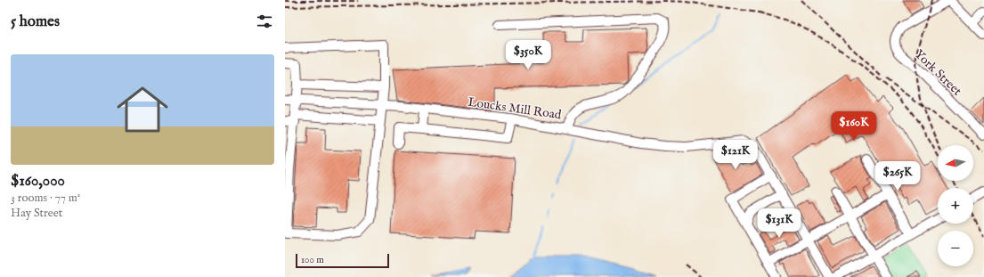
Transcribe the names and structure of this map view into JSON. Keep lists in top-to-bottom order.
{
  "streets": {
    "street": ["York Street", "Loucks Mill Road"]
  },
  "scale_bar": "100 m",
  "north": "left",
  "page": {
    "heading": "5 homes",
    "price": [
      "$350K",
      "$160K",
      "$121K",
      "$265K",
      "$131K"
    ],
    "list": [
      {
        "name": "$160,000",
        "note": "3 rooms · 77 m² · Hay Street"
      }
    ],
    "map_buttons": ["+", "−"],
    "scale": "100 m"
  }
}
